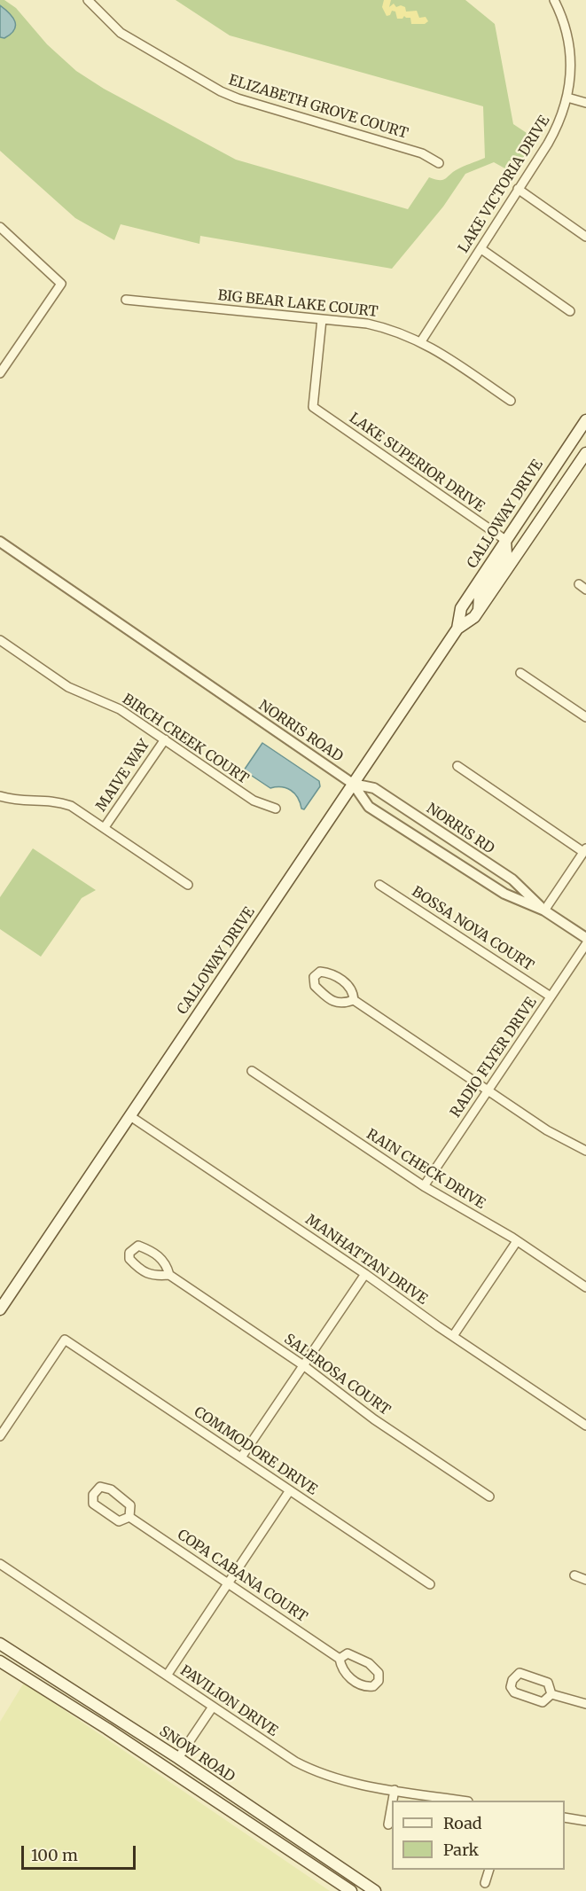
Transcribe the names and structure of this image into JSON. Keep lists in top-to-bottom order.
{
  "streets": {
    "main road": ["CALLOWAY DRIVE", "SNOW ROAD"],
    "street": [
      "ELIZABETH GROVE COURT",
      "LAKE VICTORIA DRIVE",
      "BIG BEAR LAKE COURT",
      "LAKE SUPERIOR DRIVE",
      "NORRIS ROAD",
      "BIRCH CREEK COURT",
      "MAIVE WAY",
      "NORRIS RD",
      "BOSSA NOVA COURT",
      "RADIO FLYER DRIVE",
      "RAIN CHECK DRIVE",
      "MANHATTAN DRIVE",
      "SALEROSA COURT",
      "COMMODORE DRIVE",
      "COPA CABANA COURT",
      "PAVILION DRIVE"
    ]
  },
  "crossings": [
    ["LAKE VICTORIA DRIVE", "BIG BEAR LAKE COURT"],
    ["BIG BEAR LAKE COURT", "LAKE SUPERIOR DRIVE"],
    ["LAKE SUPERIOR DRIVE", "CALLOWAY DRIVE"],
    ["CALLOWAY DRIVE", "NORRIS ROAD"],
    ["CALLOWAY DRIVE", "NORRIS RD"],
    ["CALLOWAY DRIVE", "MANHATTAN DRIVE"],
    ["NORRIS ROAD", "NORRIS RD"],
    ["BIRCH CREEK COURT", "MAIVE WAY"],
    ["BOSSA NOVA COURT", "RADIO FLYER DRIVE"],
    ["RADIO FLYER DRIVE", "RAIN CHECK DRIVE"]
  ],
  "legend": ["Road", "Park"],
  "scale_bar": "100 m"
}
